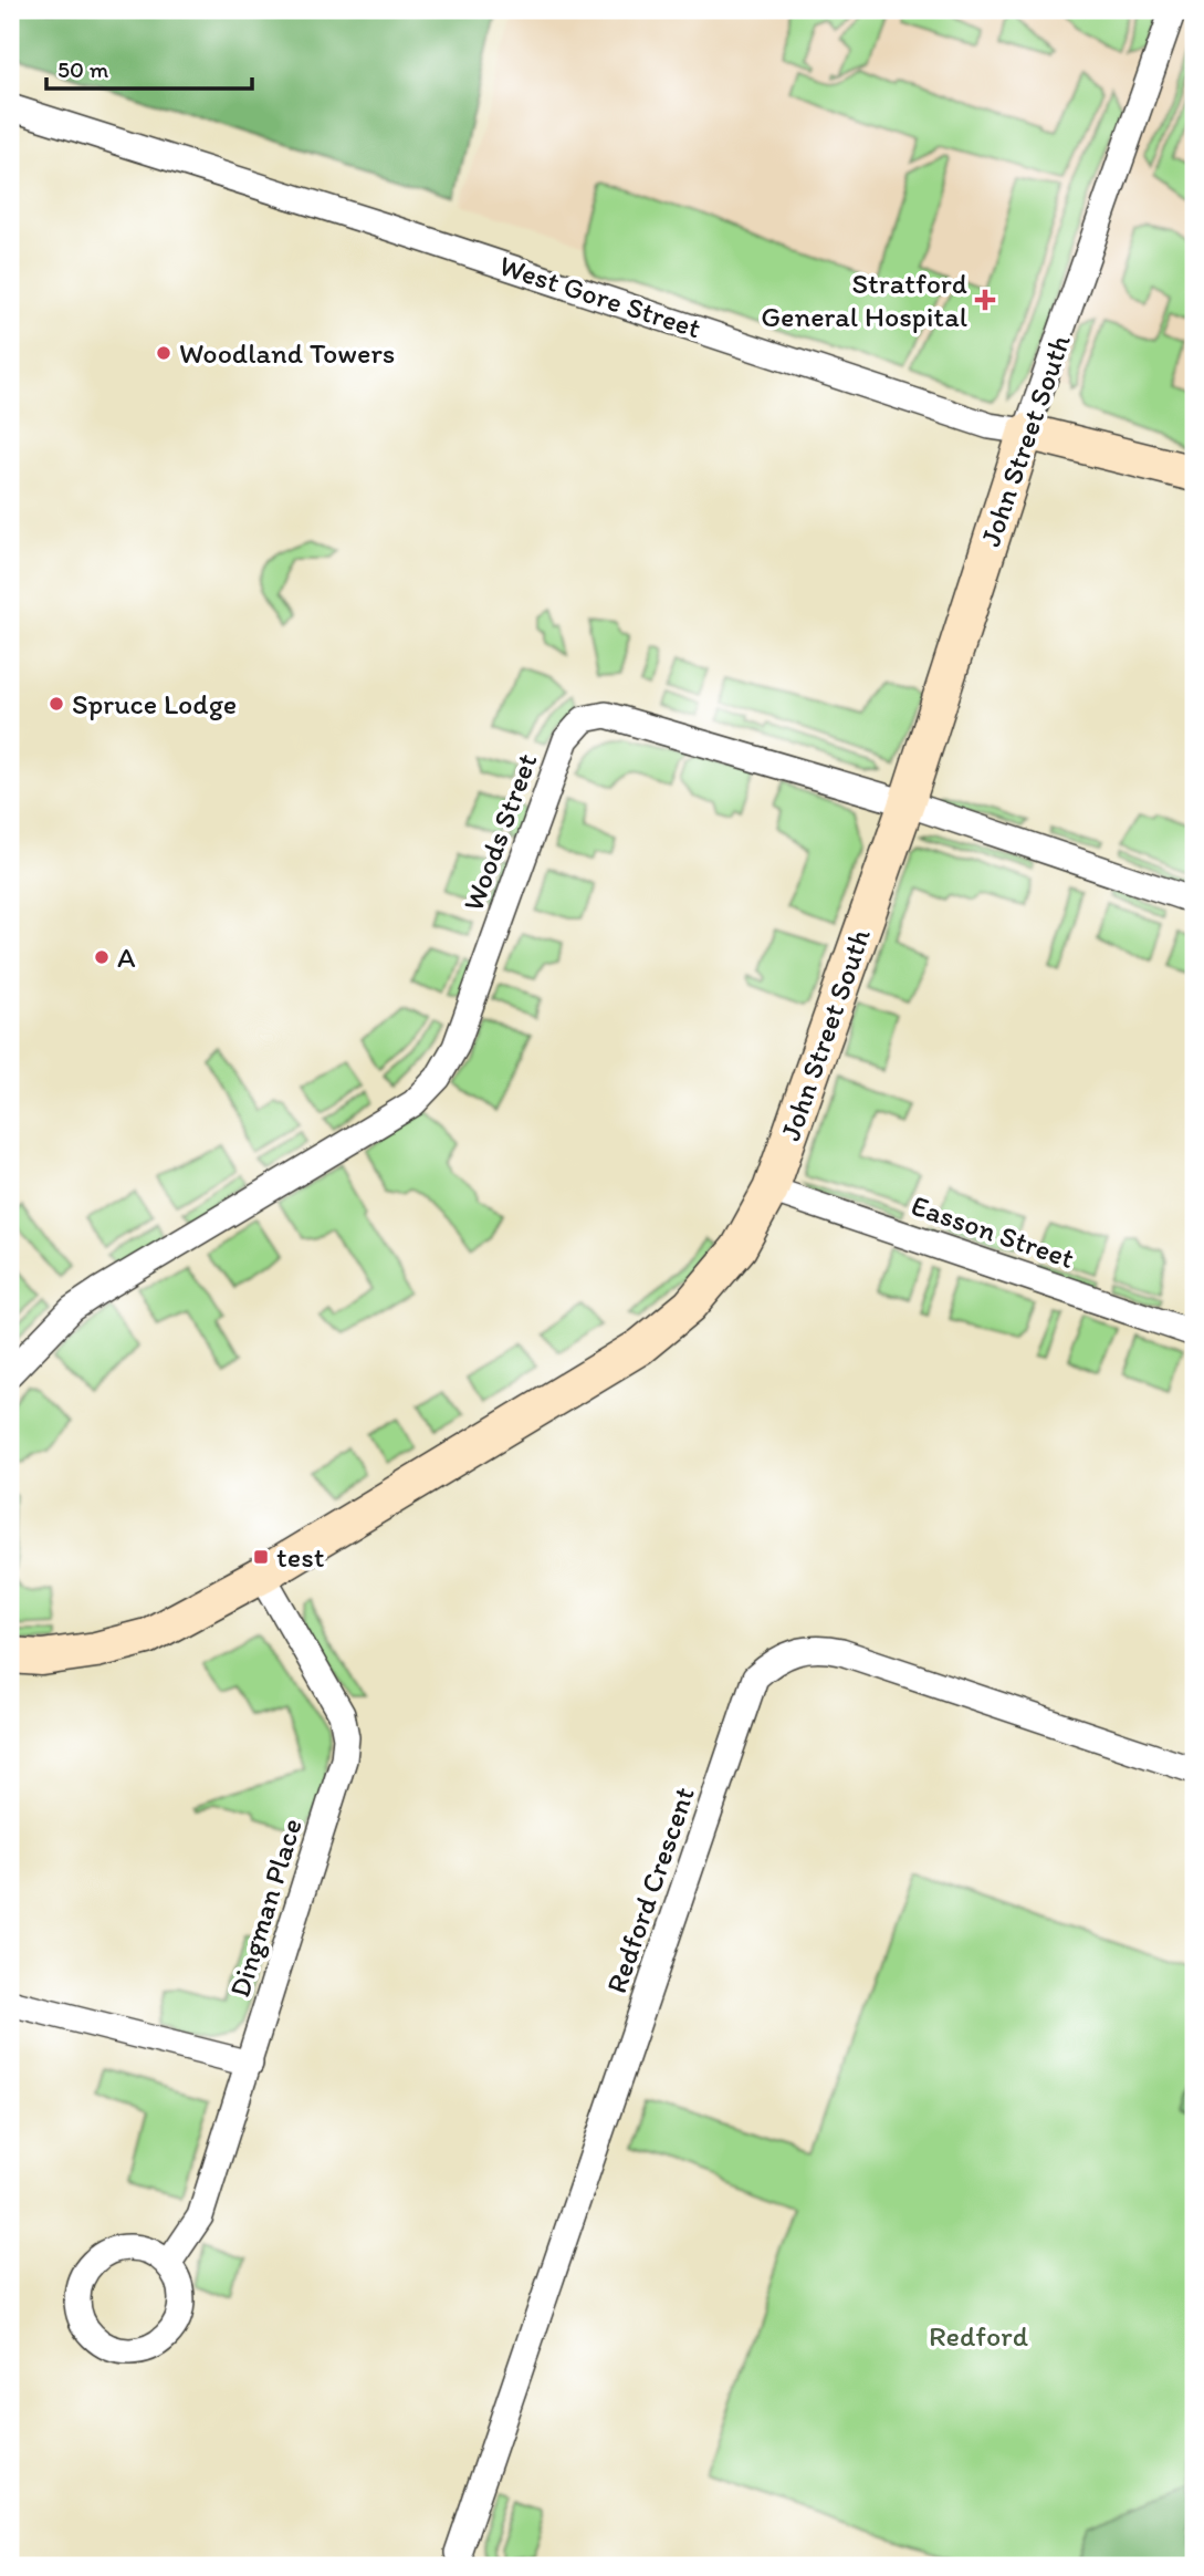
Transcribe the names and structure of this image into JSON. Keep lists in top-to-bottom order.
{
  "streets": {
    "street": [
      "West Gore Street",
      "John Street South",
      "Woods Street",
      "Easson Street",
      "Redford Crescent",
      "Dingman Place"
    ]
  },
  "crossings": [
    ["West Gore Street", "John Street South"],
    ["John Street South", "Woods Street"],
    ["John Street South", "Easson Street"],
    ["John Street South", "Dingman Place"]
  ],
  "parks": ["Redford"],
  "places": {
    "health": ["Stratford General Hospital"],
    "other": ["Woodland Towers", "Spruce Lodge", "A"],
    "transit": ["test"]
  },
  "scale_bar": "50 m"
}
